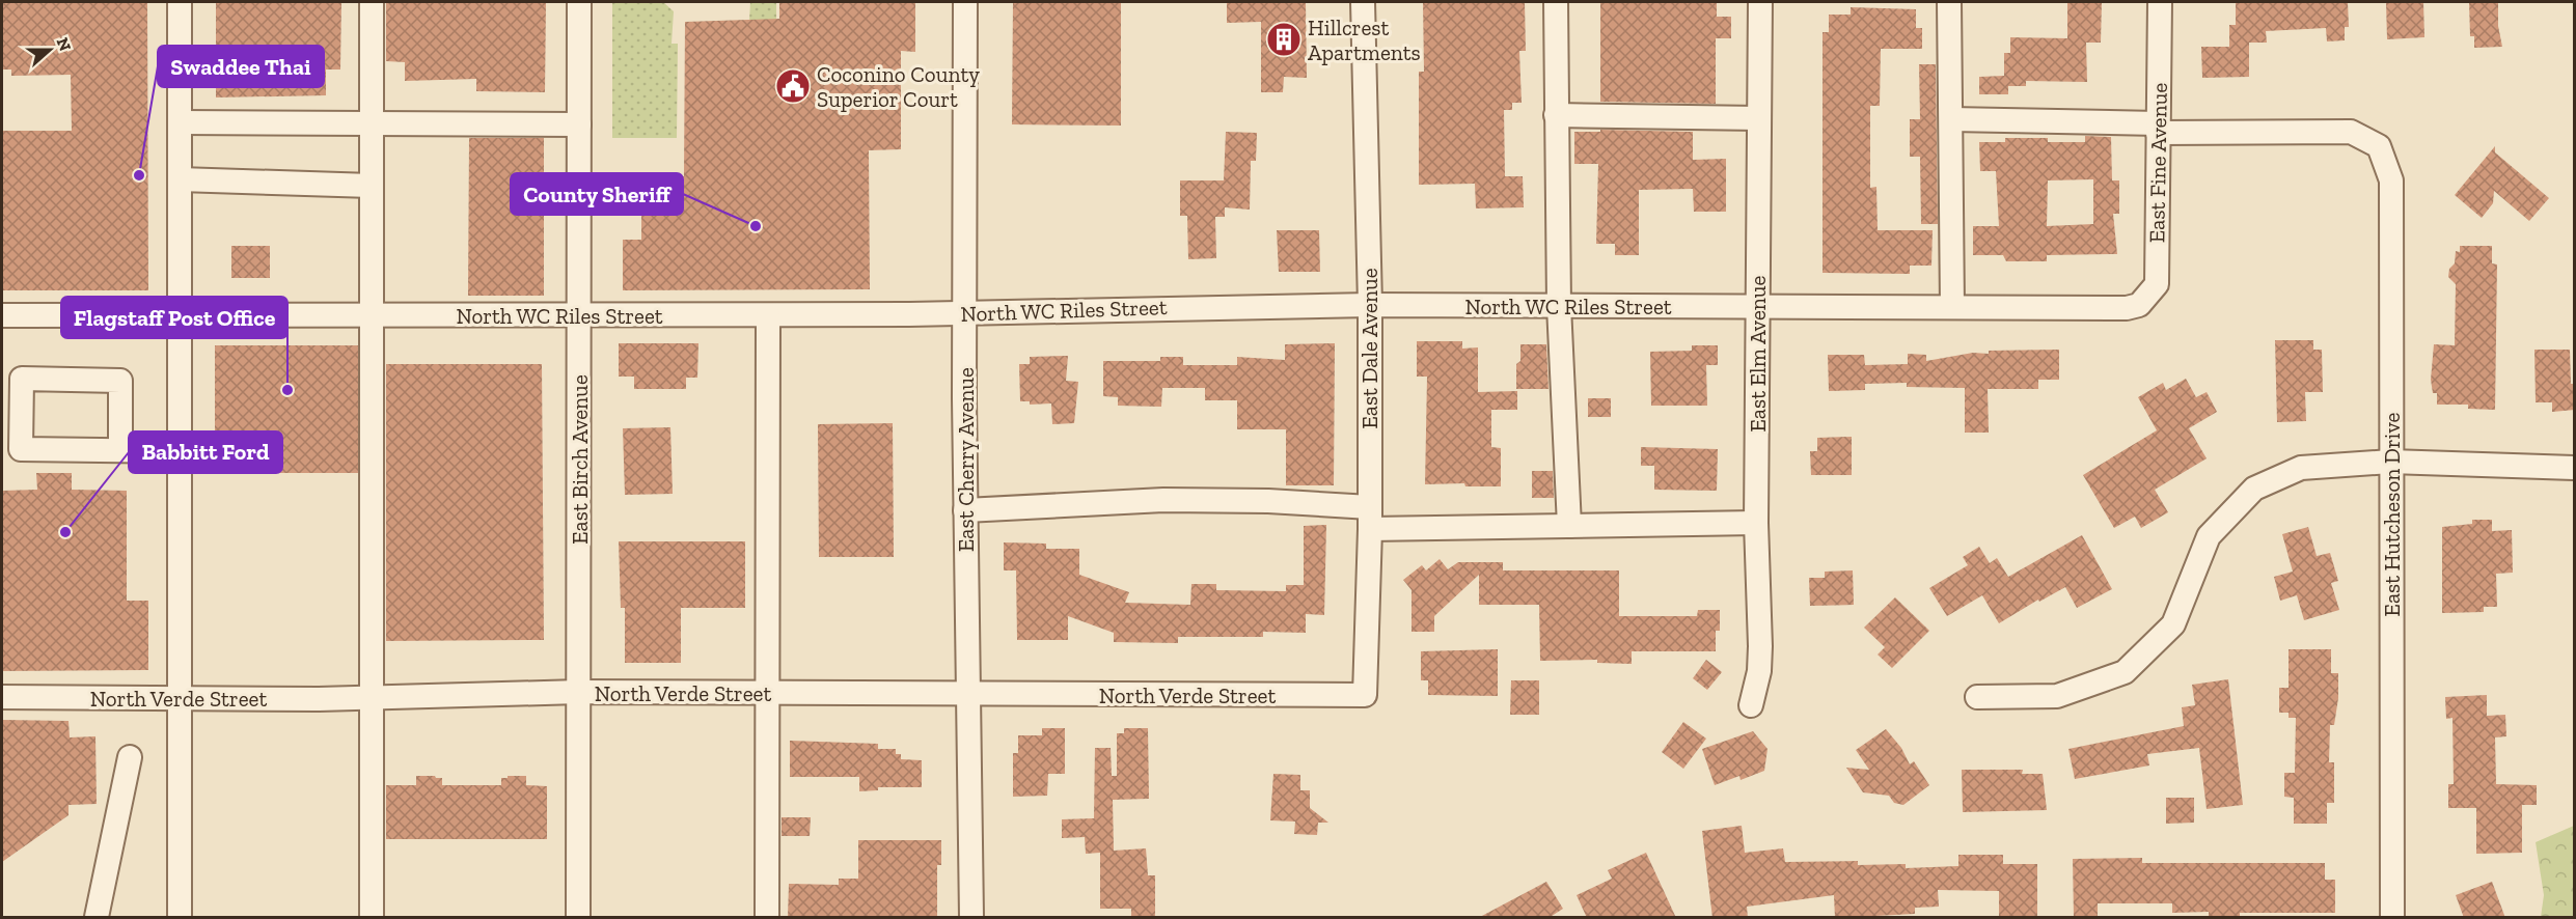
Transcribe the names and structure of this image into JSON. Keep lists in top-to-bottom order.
{
  "streets": {
    "street": [
      "East Fine Avenue",
      "North WC Riles Street",
      "East Dale Avenue",
      "East Elm Avenue",
      "East Birch Avenue",
      "East Cherry Avenue",
      "East Hutcheson Drive",
      "North Verde Street"
    ]
  },
  "crossings": [
    ["East Fine Avenue", "North WC Riles Street"],
    ["East Fine Avenue", "East Hutcheson Drive"],
    ["North WC Riles Street", "East Dale Avenue"],
    ["North WC Riles Street", "East Elm Avenue"],
    ["North WC Riles Street", "East Birch Avenue"],
    ["North WC Riles Street", "East Cherry Avenue"],
    ["East Dale Avenue", "North Verde Street"],
    ["East Birch Avenue", "North Verde Street"],
    ["East Cherry Avenue", "North Verde Street"]
  ],
  "places": {
    "building": ["Hillcrest Apartments"],
    "public building": ["Coconino County Superior Court"],
    "other": [
      "Swaddee Thai",
      "County Sheriff",
      "Flagstaff Post Office",
      "Babbitt Ford"
    ]
  },
  "north": "right"
}
